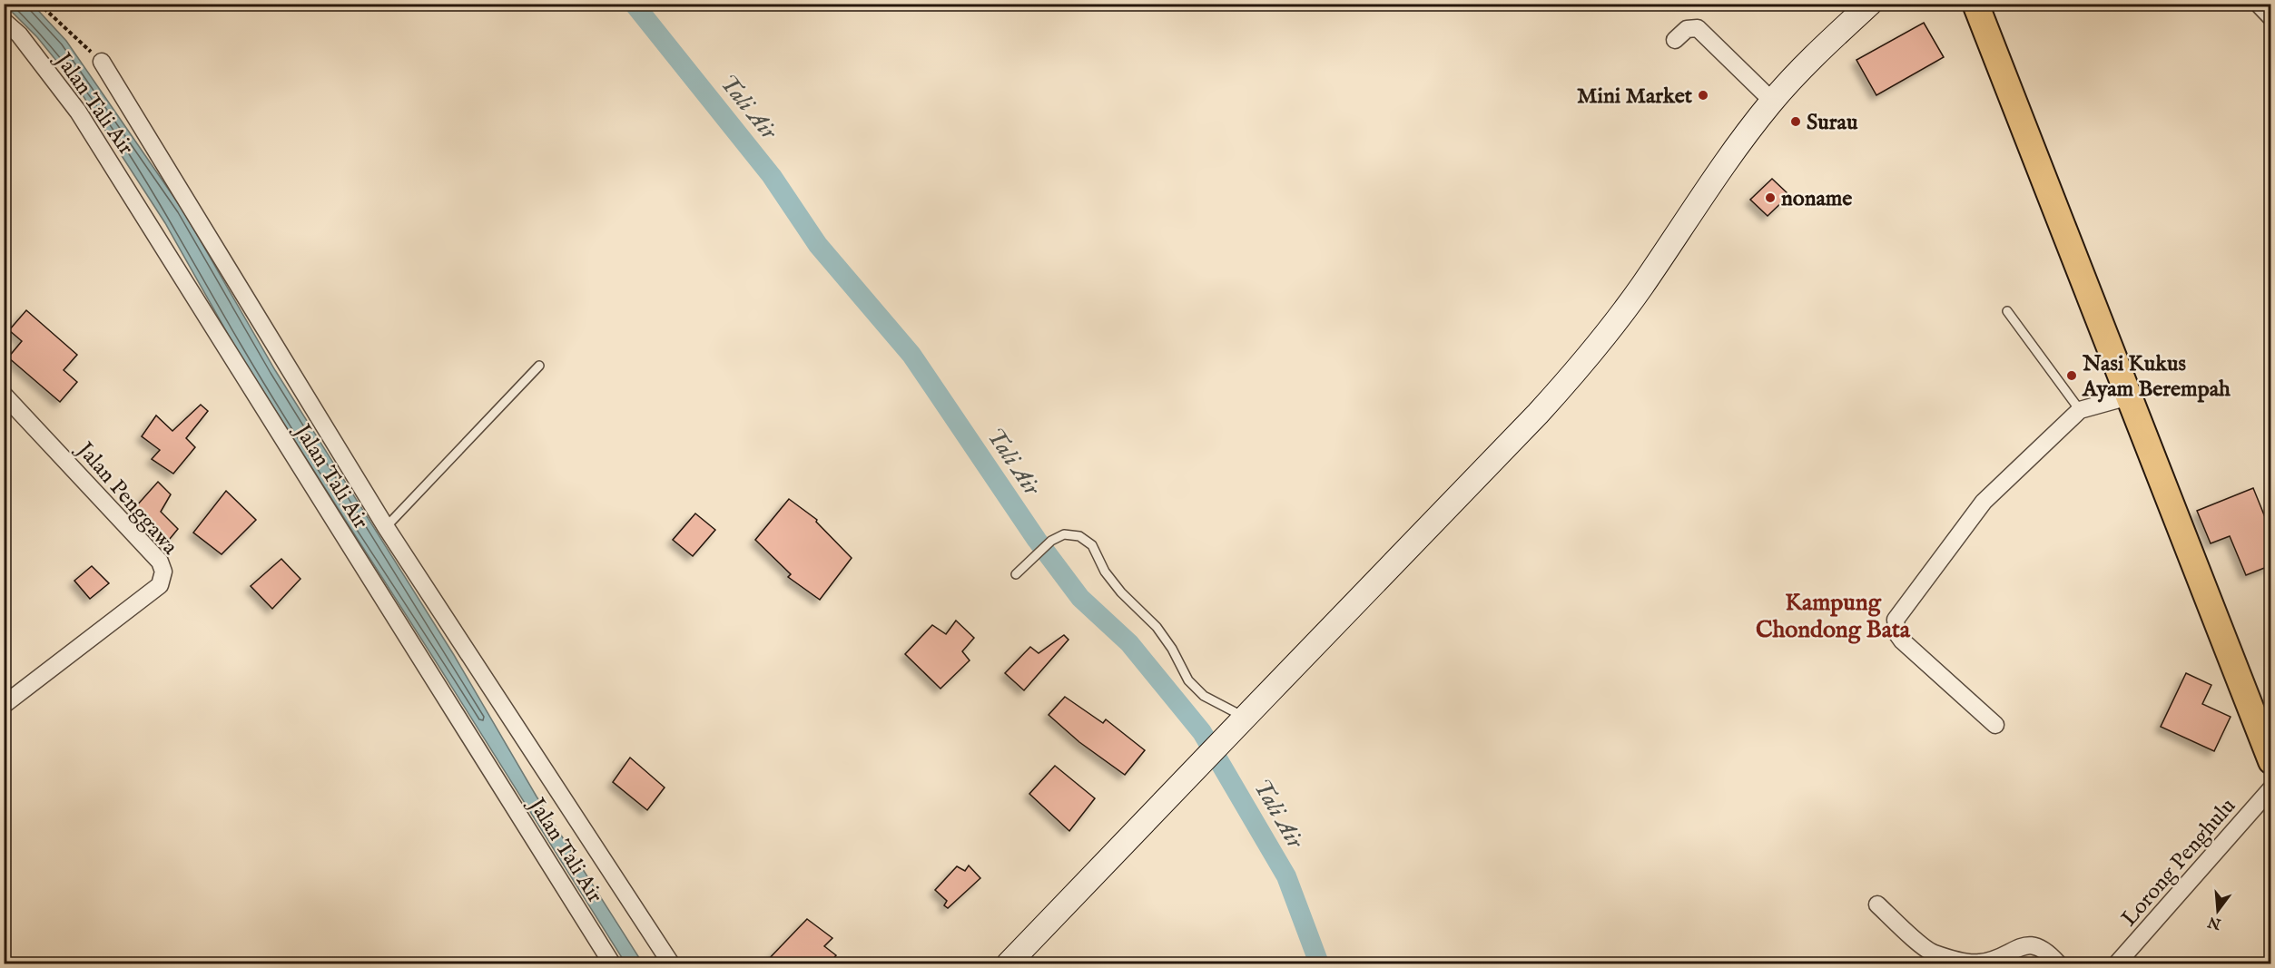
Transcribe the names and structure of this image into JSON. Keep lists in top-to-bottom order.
{
  "streets": {
    "street": ["Jalan Tali Air", "Jalan Penggawa", "Lorong Penghulu"]
  },
  "districts": ["Kampung Chondong Bata"],
  "water": ["Tali Air"],
  "places": [
    "Mini Market",
    "Surau",
    "noname",
    "Nasi Kukus Ayam Berempah"
  ],
  "north": "bottom"
}
